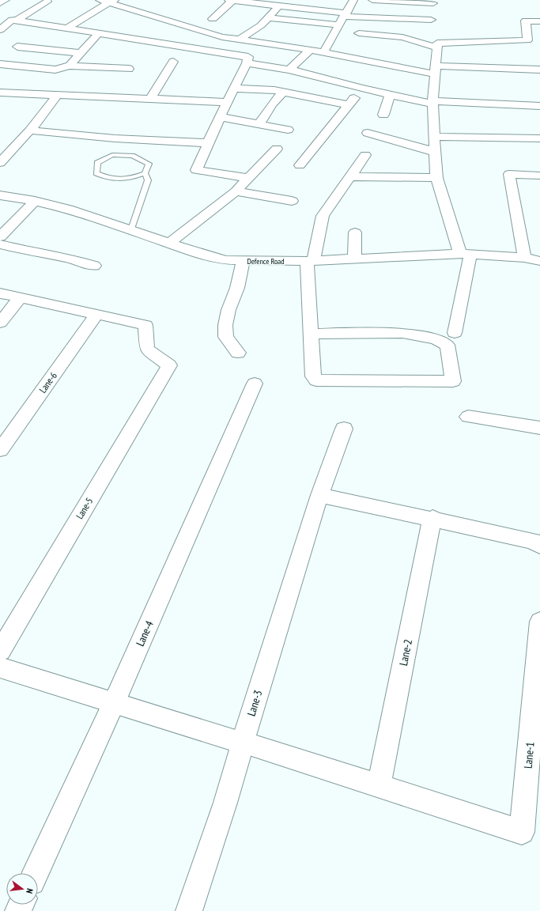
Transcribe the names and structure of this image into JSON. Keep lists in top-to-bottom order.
{
  "streets": {
    "street": [
      "Defence Road",
      "Lane-6",
      "Lane-5",
      "Lane-4",
      "Lane-2",
      "Lane-3",
      "Lane-1"
    ]
  },
  "crossings": [
    ["Lane-6", "Lane-5"],
    ["Lane-2", "Lane-1"]
  ],
  "north": "right"
}
